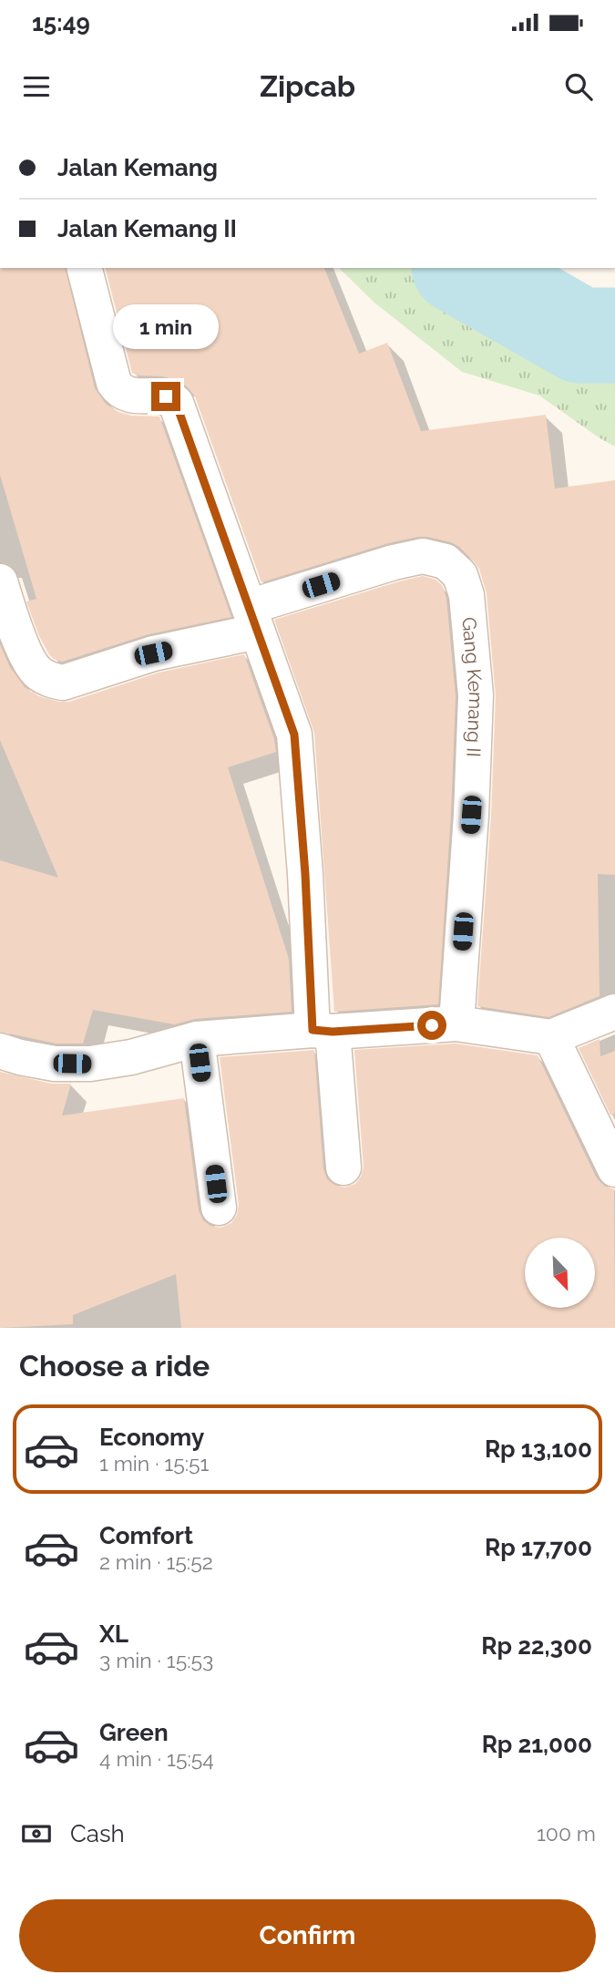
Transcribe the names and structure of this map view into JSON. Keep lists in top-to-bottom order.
{
  "streets": {
    "street": ["Gang Kemang II"]
  },
  "north": "bottom right",
  "page": {
    "status": "15:49",
    "header": "Zipcab",
    "banner": ["Jalan Kemang", "Jalan Kemang II"],
    "bubble": "1 min",
    "heading": "Choose a ride",
    "list": [
      {
        "name": "Economy",
        "note": "1 min · 15:51",
        "value": "Rp 13,100"
      },
      {
        "name": "Comfort",
        "note": "2 min · 15:52",
        "value": "Rp 17,700"
      },
      {
        "name": "XL",
        "note": "3 min · 15:53",
        "value": "Rp 22,300"
      },
      {
        "name": "Green",
        "note": "4 min · 15:54",
        "value": "Rp 21,000"
      }
    ],
    "pay": ["Cash", "100 m"],
    "buttons": "Confirm"
  }
}
